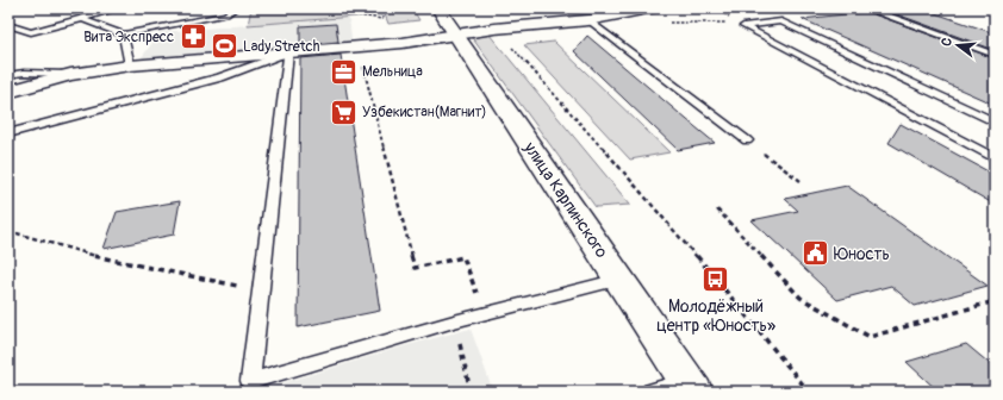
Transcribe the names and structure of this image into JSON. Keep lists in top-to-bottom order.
{
  "streets": {
    "street": ["улица Карпинского"]
  },
  "places": {
    "pharmacy": ["Вита Экспресс"],
    "sports": ["Lady Stretch"],
    "office": ["Мельница"],
    "supermarket": ["Узбекистан(Магнит)"],
    "public building": ["Юность"],
    "bus stop": ["Молодёжный центр «Юность»"]
  },
  "north": "left"
}
